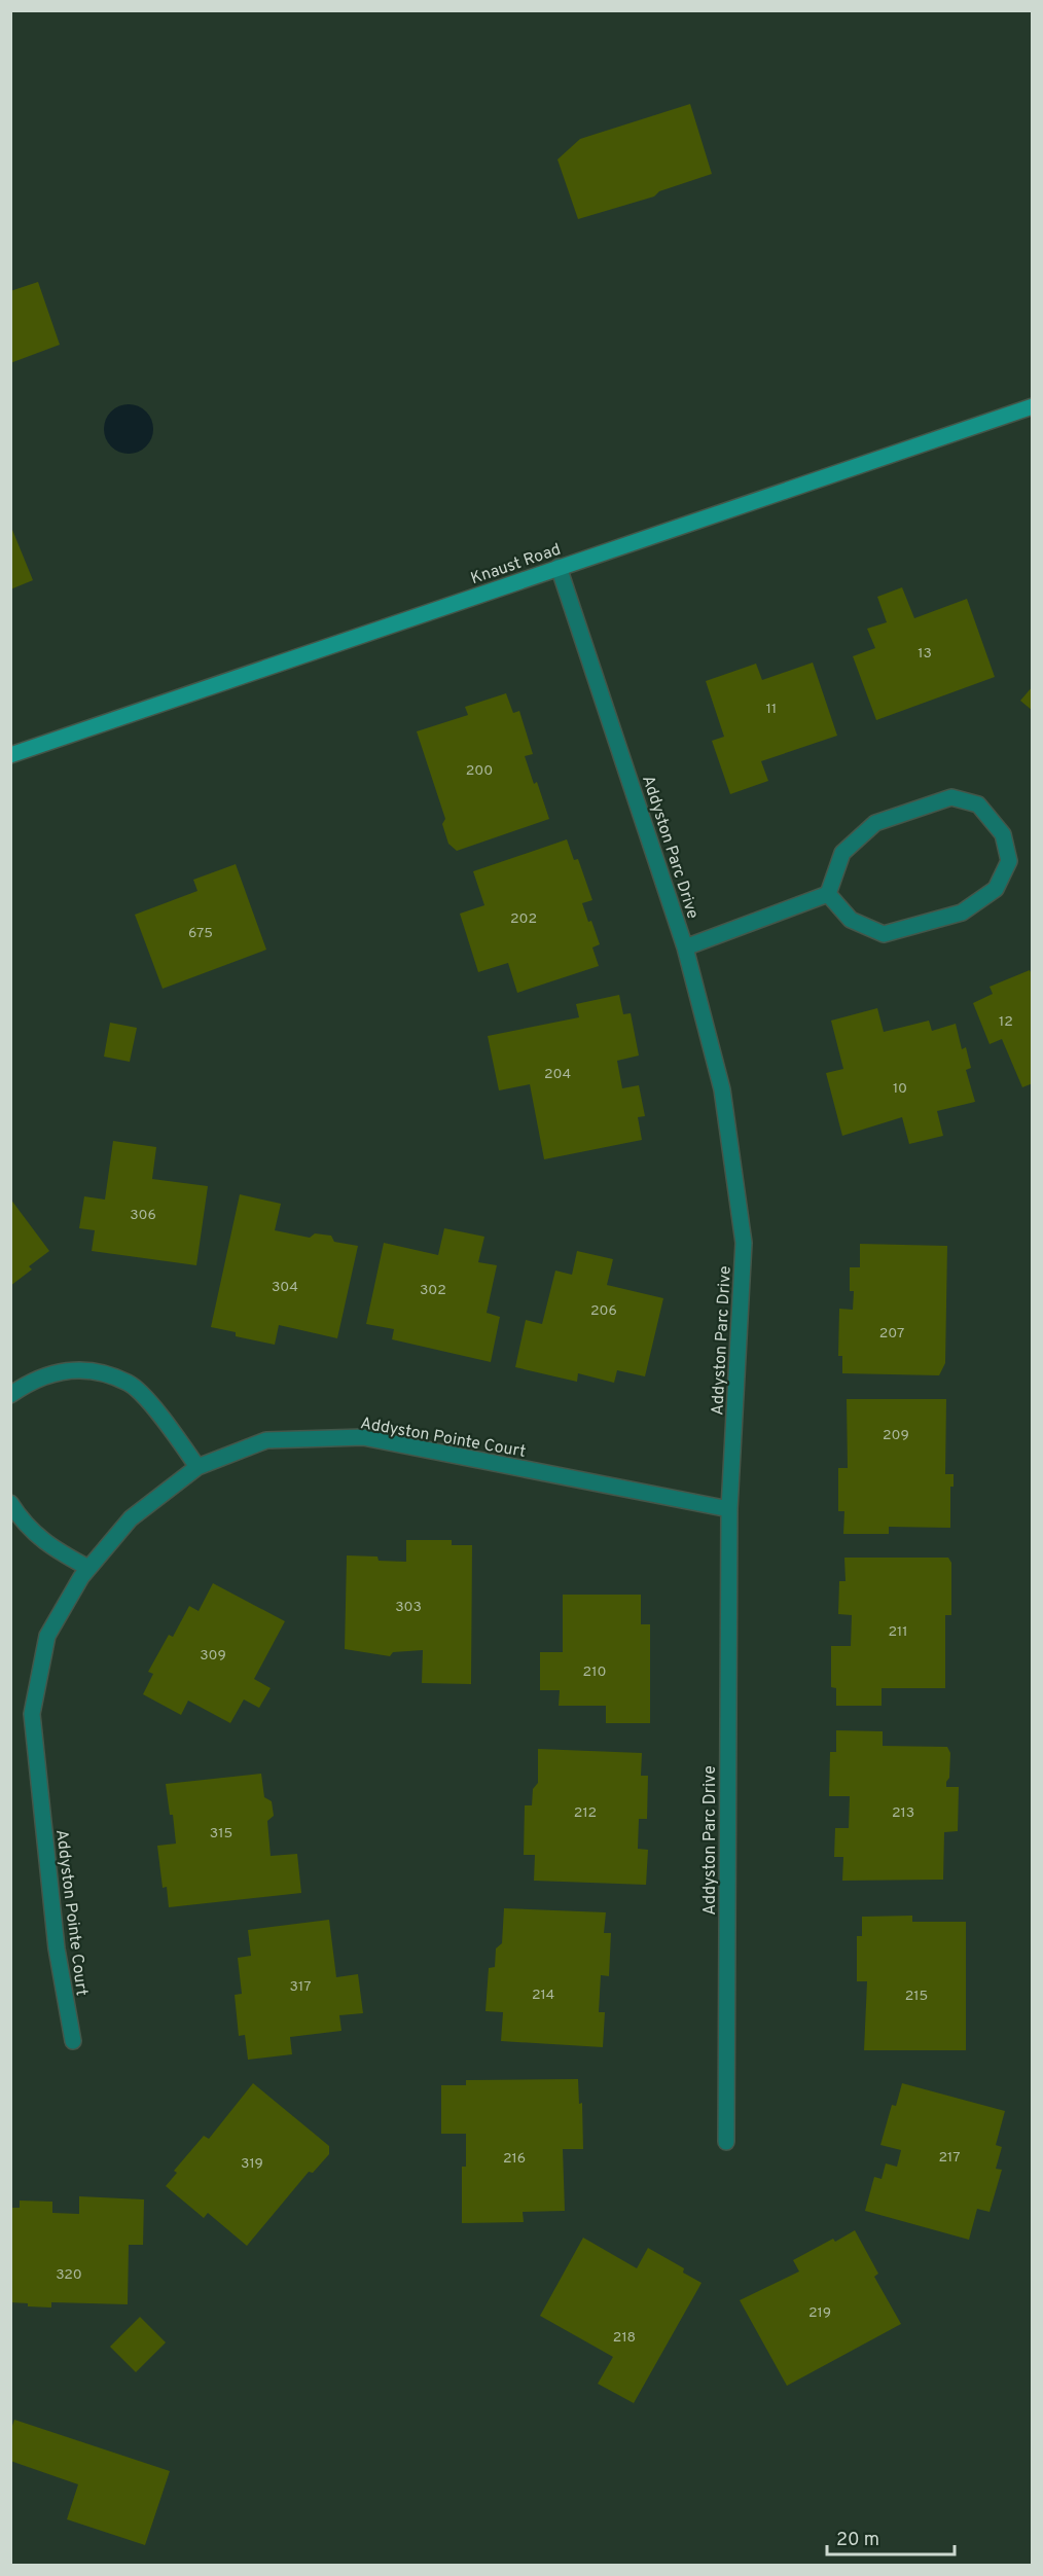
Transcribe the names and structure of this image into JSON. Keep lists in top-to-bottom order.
{
  "streets": {
    "main road": ["Knaust Road"],
    "street": ["Addyston Parc Drive", "Addyston Pointe Court"]
  },
  "crossings": [
    ["Knaust Road", "Addyston Parc Drive"],
    ["Addyston Parc Drive", "Addyston Pointe Court"]
  ],
  "house_numbers": [
    "13",
    "11",
    "200",
    "202",
    "675",
    "12",
    "204",
    "10",
    "306",
    "304",
    "302",
    "206",
    "207",
    "209",
    "303",
    "211",
    "309",
    "210",
    "212",
    "213",
    "315",
    "317",
    "214",
    "215",
    "217",
    "216",
    "319",
    "320",
    "219",
    "218"
  ],
  "scale_bar": "20 m"
}
